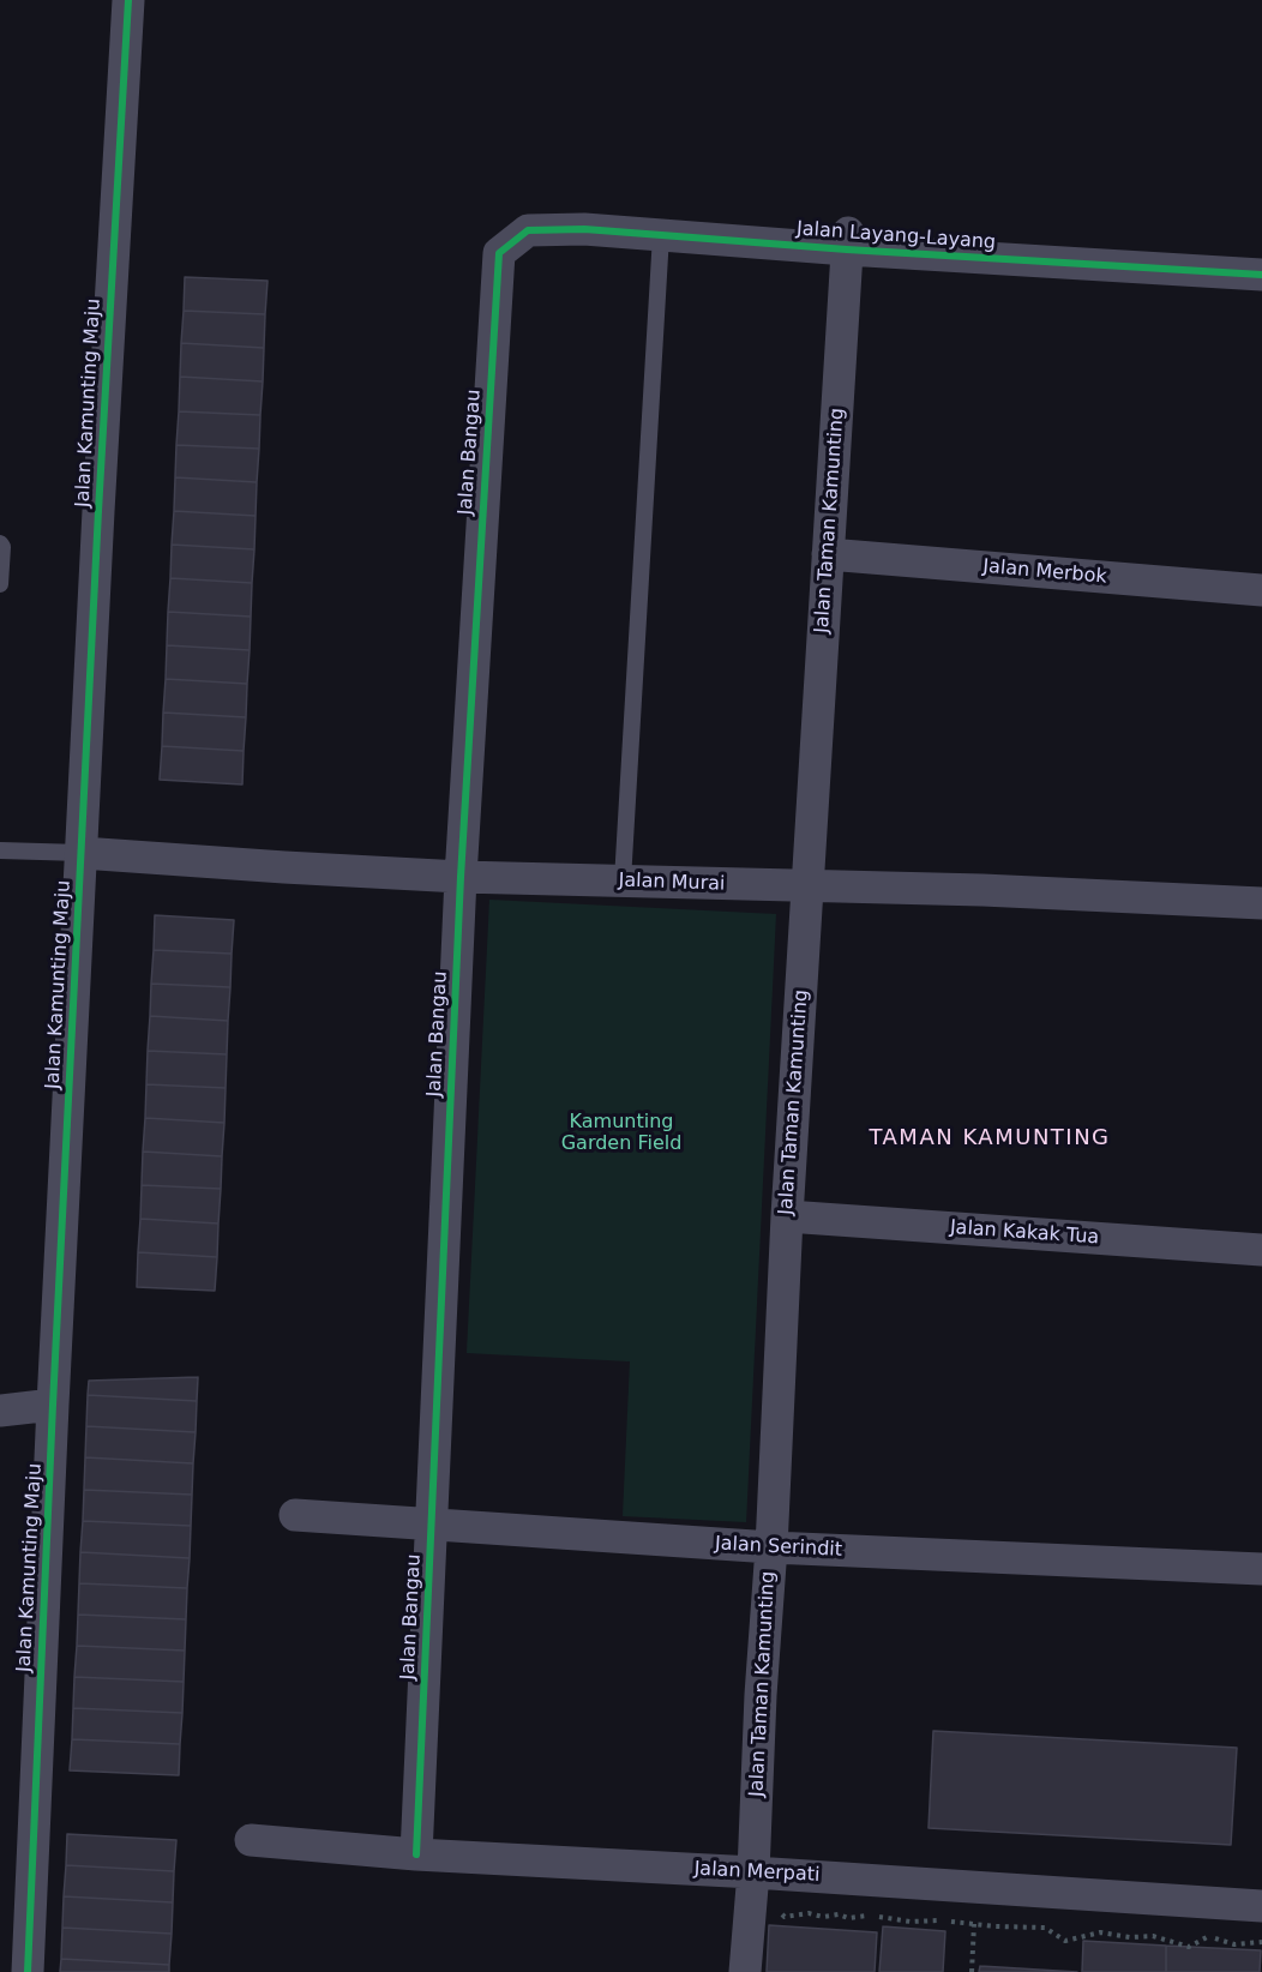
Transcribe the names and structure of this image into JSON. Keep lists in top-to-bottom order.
{
  "streets": {
    "street": [
      "Jalan Layang-Layang",
      "Jalan Kamunting Maju",
      "Jalan Bangau",
      "Jalan Taman Kamunting",
      "Jalan Merbok",
      "Jalan Murai",
      "Jalan Kakak Tua",
      "Jalan Serindit",
      "Jalan Merpati"
    ]
  },
  "crossings": [
    ["Jalan Layang-Layang", "Jalan Bangau"],
    ["Jalan Layang-Layang", "Jalan Taman Kamunting"],
    ["Jalan Kamunting Maju", "Jalan Murai"],
    ["Jalan Bangau", "Jalan Murai"],
    ["Jalan Bangau", "Jalan Serindit"],
    ["Jalan Bangau", "Jalan Merpati"],
    ["Jalan Taman Kamunting", "Jalan Merbok"],
    ["Jalan Taman Kamunting", "Jalan Murai"],
    ["Jalan Taman Kamunting", "Jalan Kakak Tua"],
    ["Jalan Taman Kamunting", "Jalan Serindit"],
    ["Jalan Taman Kamunting", "Jalan Merpati"]
  ],
  "districts": ["TAMAN KAMUNTING"],
  "parks": ["Kamunting Garden Field"]
}
